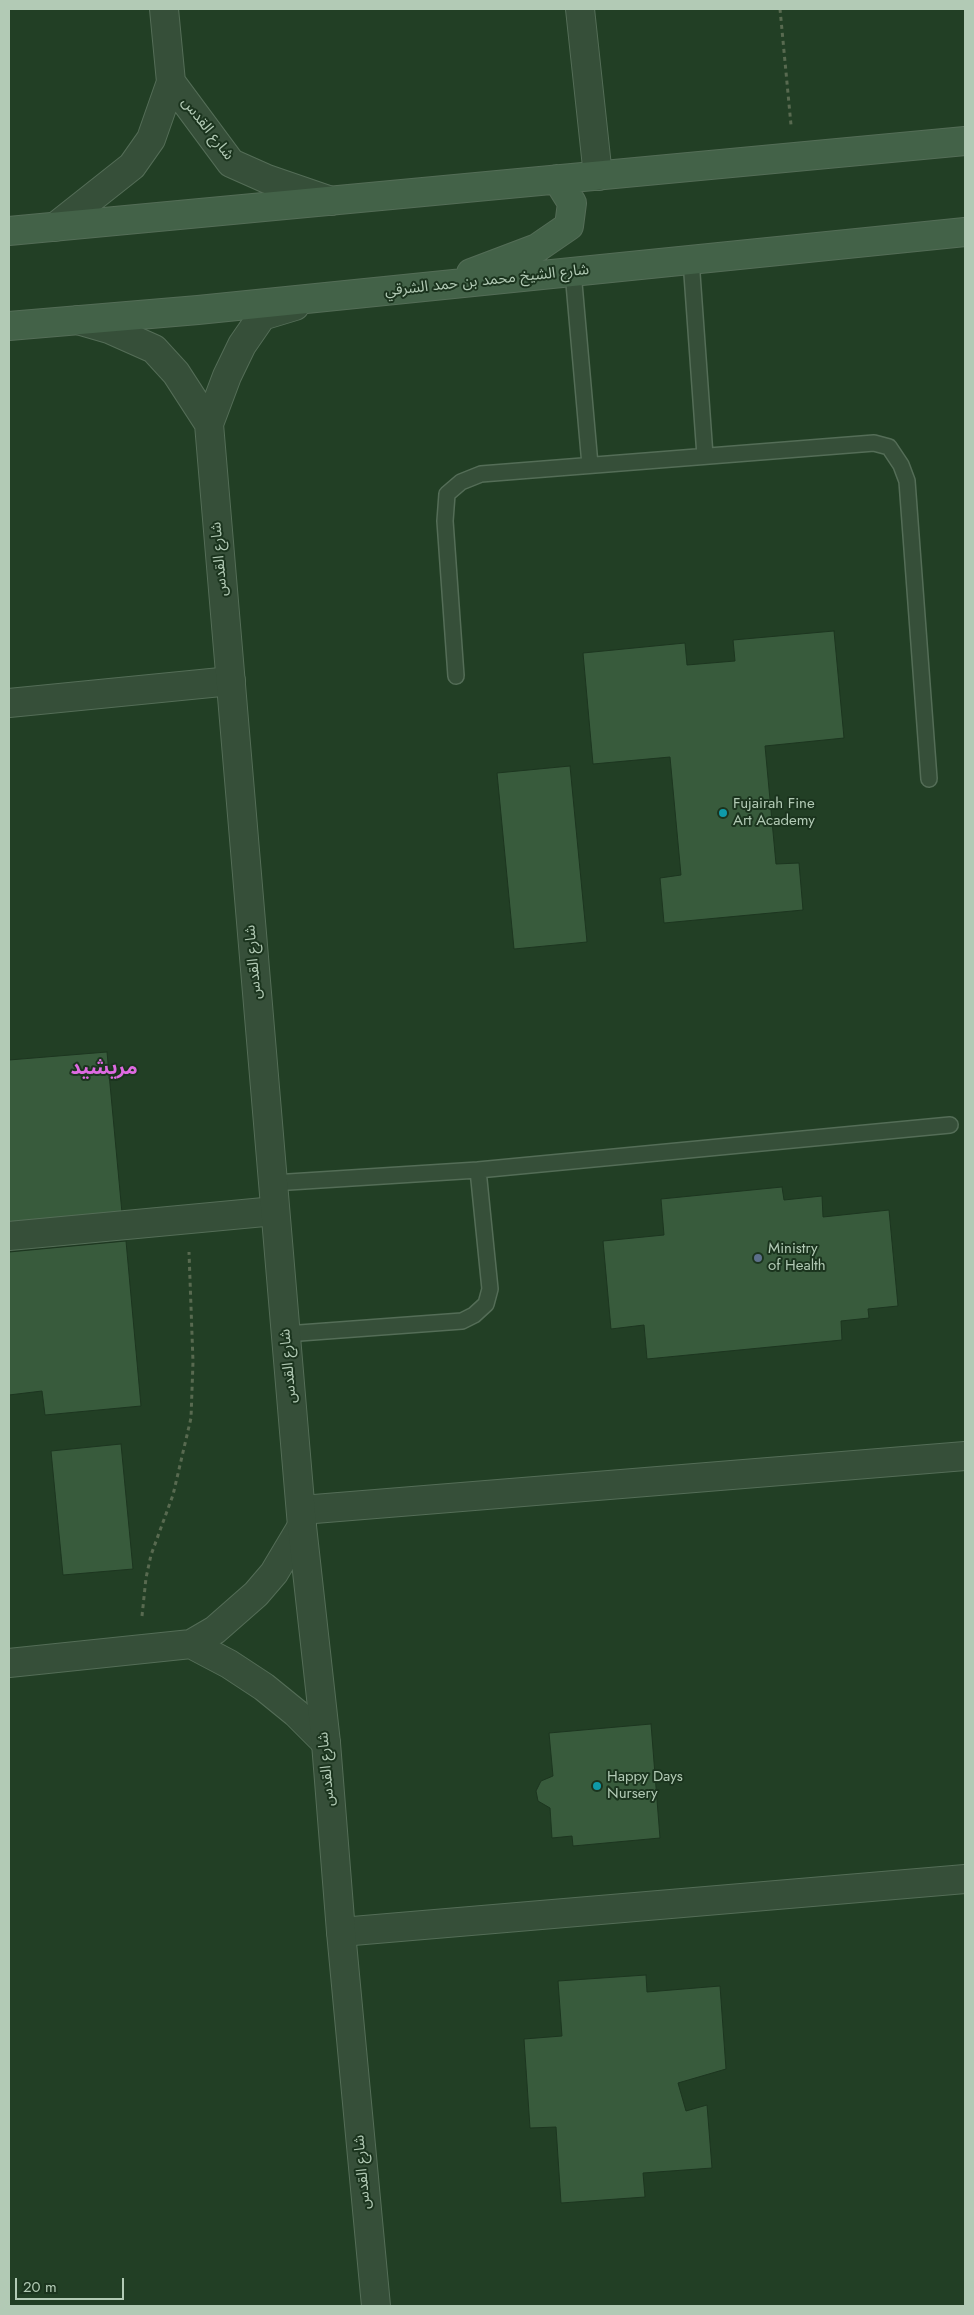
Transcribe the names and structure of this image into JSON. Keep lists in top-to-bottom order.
{
  "streets": {
    "main road": ["شارع الشيخ محمد بن حمد الشرقي"],
    "street": ["شارع القدس"]
  },
  "crossings": [
    ["شارع القدس", "شارع الشيخ محمد بن حمد الشرقي"]
  ],
  "districts": ["مريشيد"],
  "places": ["Fujairah Fine Art Academy", "Ministry of Health", "Happy Days Nursery"],
  "scale_bar": "20 m"
}
